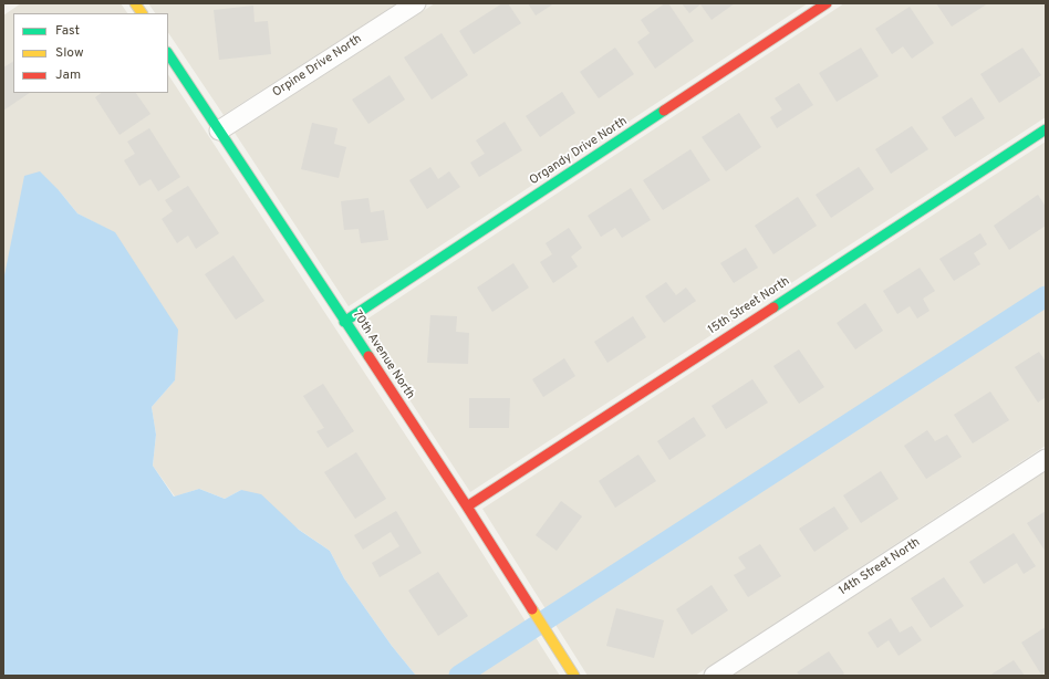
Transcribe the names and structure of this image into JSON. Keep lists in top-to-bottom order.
{
  "streets": {
    "street": [
      "Orpine Drive North",
      "Organdy Drive North",
      "15th Street North",
      "70th Avenue North",
      "14th Street North"
    ]
  },
  "crossings": [
    ["Orpine Drive North", "70th Avenue North"],
    ["Organdy Drive North", "70th Avenue North"],
    ["15th Street North", "70th Avenue North"]
  ],
  "legend": ["Fast", "Slow", "Jam"]
}
